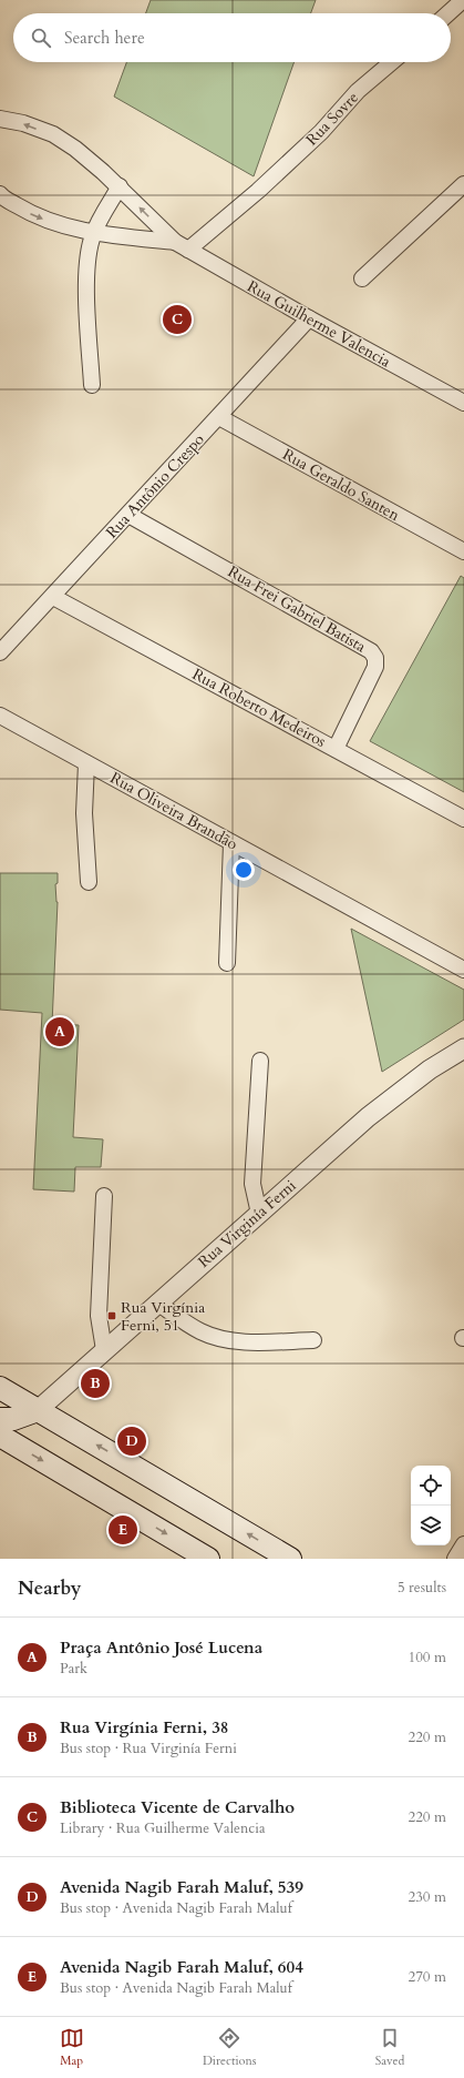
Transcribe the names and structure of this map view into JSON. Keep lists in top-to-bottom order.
{
  "streets": {
    "street": [
      "Rua Sovre",
      "Rua Guilherme Valencia",
      "Rua Geraldo Santen",
      "Rua Antônio Crespo",
      "Rua Frei Gabriel Batista",
      "Rua Roberto Medeiros",
      "Rua Oliveira Brandão",
      "Rua Virginía Ferni"
    ]
  },
  "crossings": [
    ["Rua Sovre", "Rua Guilherme Valencia"],
    ["Rua Guilherme Valencia", "Rua Antônio Crespo"],
    ["Rua Geraldo Santen", "Rua Antônio Crespo"],
    ["Rua Antônio Crespo", "Rua Frei Gabriel Batista"],
    ["Rua Antônio Crespo", "Rua Roberto Medeiros"],
    ["Rua Frei Gabriel Batista", "Rua Roberto Medeiros"]
  ],
  "places": {
    "transit": ["Rua Virgínia Ferni, 51"]
  },
  "page": {
    "search": "Search here",
    "pins": [
      "C",
      "A",
      "B",
      "D",
      "E"
    ],
    "heading": ["Nearby", "5 results"],
    "list": [
      {
        "mark": "A",
        "name": "Praça Antônio José Lucena",
        "note": "Park",
        "value": "100 m"
      },
      {
        "mark": "B",
        "name": "Rua Virgínia Ferni, 38",
        "note": "Bus stop · Rua Virginía Ferni",
        "value": "220 m"
      },
      {
        "mark": "C",
        "name": "Biblioteca Vicente de Carvalho",
        "note": "Library · Rua Guilherme Valencia",
        "value": "220 m"
      },
      {
        "mark": "D",
        "name": "Avenida Nagib Farah Maluf, 539",
        "note": "Bus stop · Avenida Nagib Farah Maluf",
        "value": "230 m"
      },
      {
        "mark": "E",
        "name": "Avenida Nagib Farah Maluf, 604",
        "note": "Bus stop · Avenida Nagib Farah Maluf",
        "value": "270 m"
      }
    ],
    "nav": ["Map", "Directions", "Saved"]
  }
}
